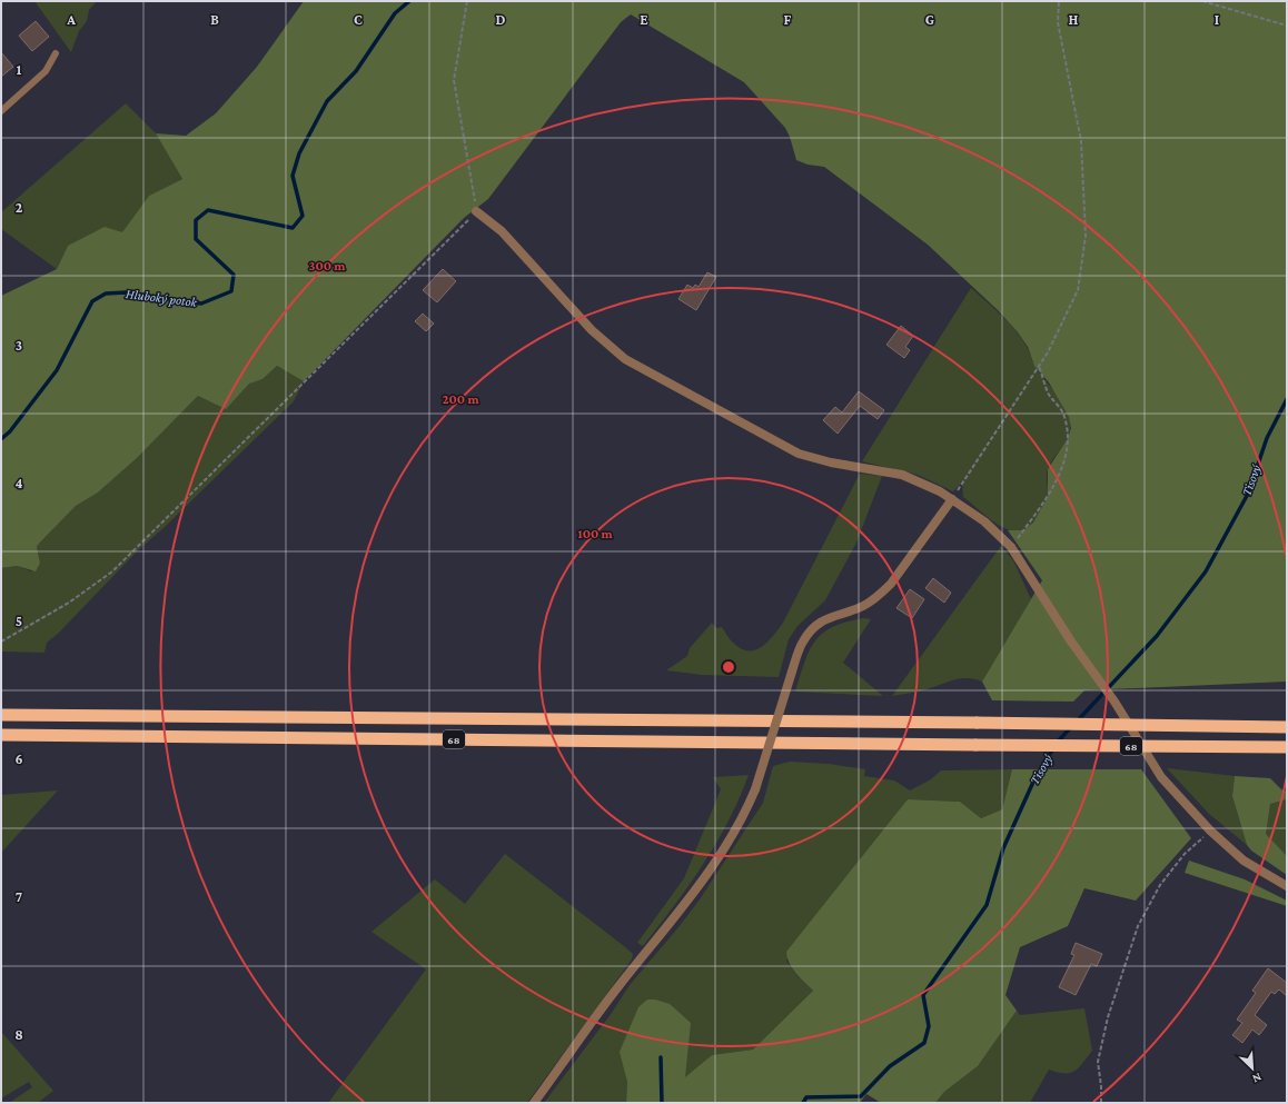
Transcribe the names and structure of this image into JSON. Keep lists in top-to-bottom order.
{
  "streets": {
    "highway": ["68"]
  },
  "water": ["Hluboký potok", "Tisový"],
  "north": "bottom right",
  "grid": {
    "columns": [
      "A",
      "B",
      "C",
      "D",
      "E",
      "F",
      "G",
      "H",
      "I"
    ],
    "rows": [
      "1",
      "2",
      "3",
      "4",
      "5",
      "6",
      "7",
      "8"
    ]
  },
  "rings": ["300 m", "200 m", "100 m"]
}
